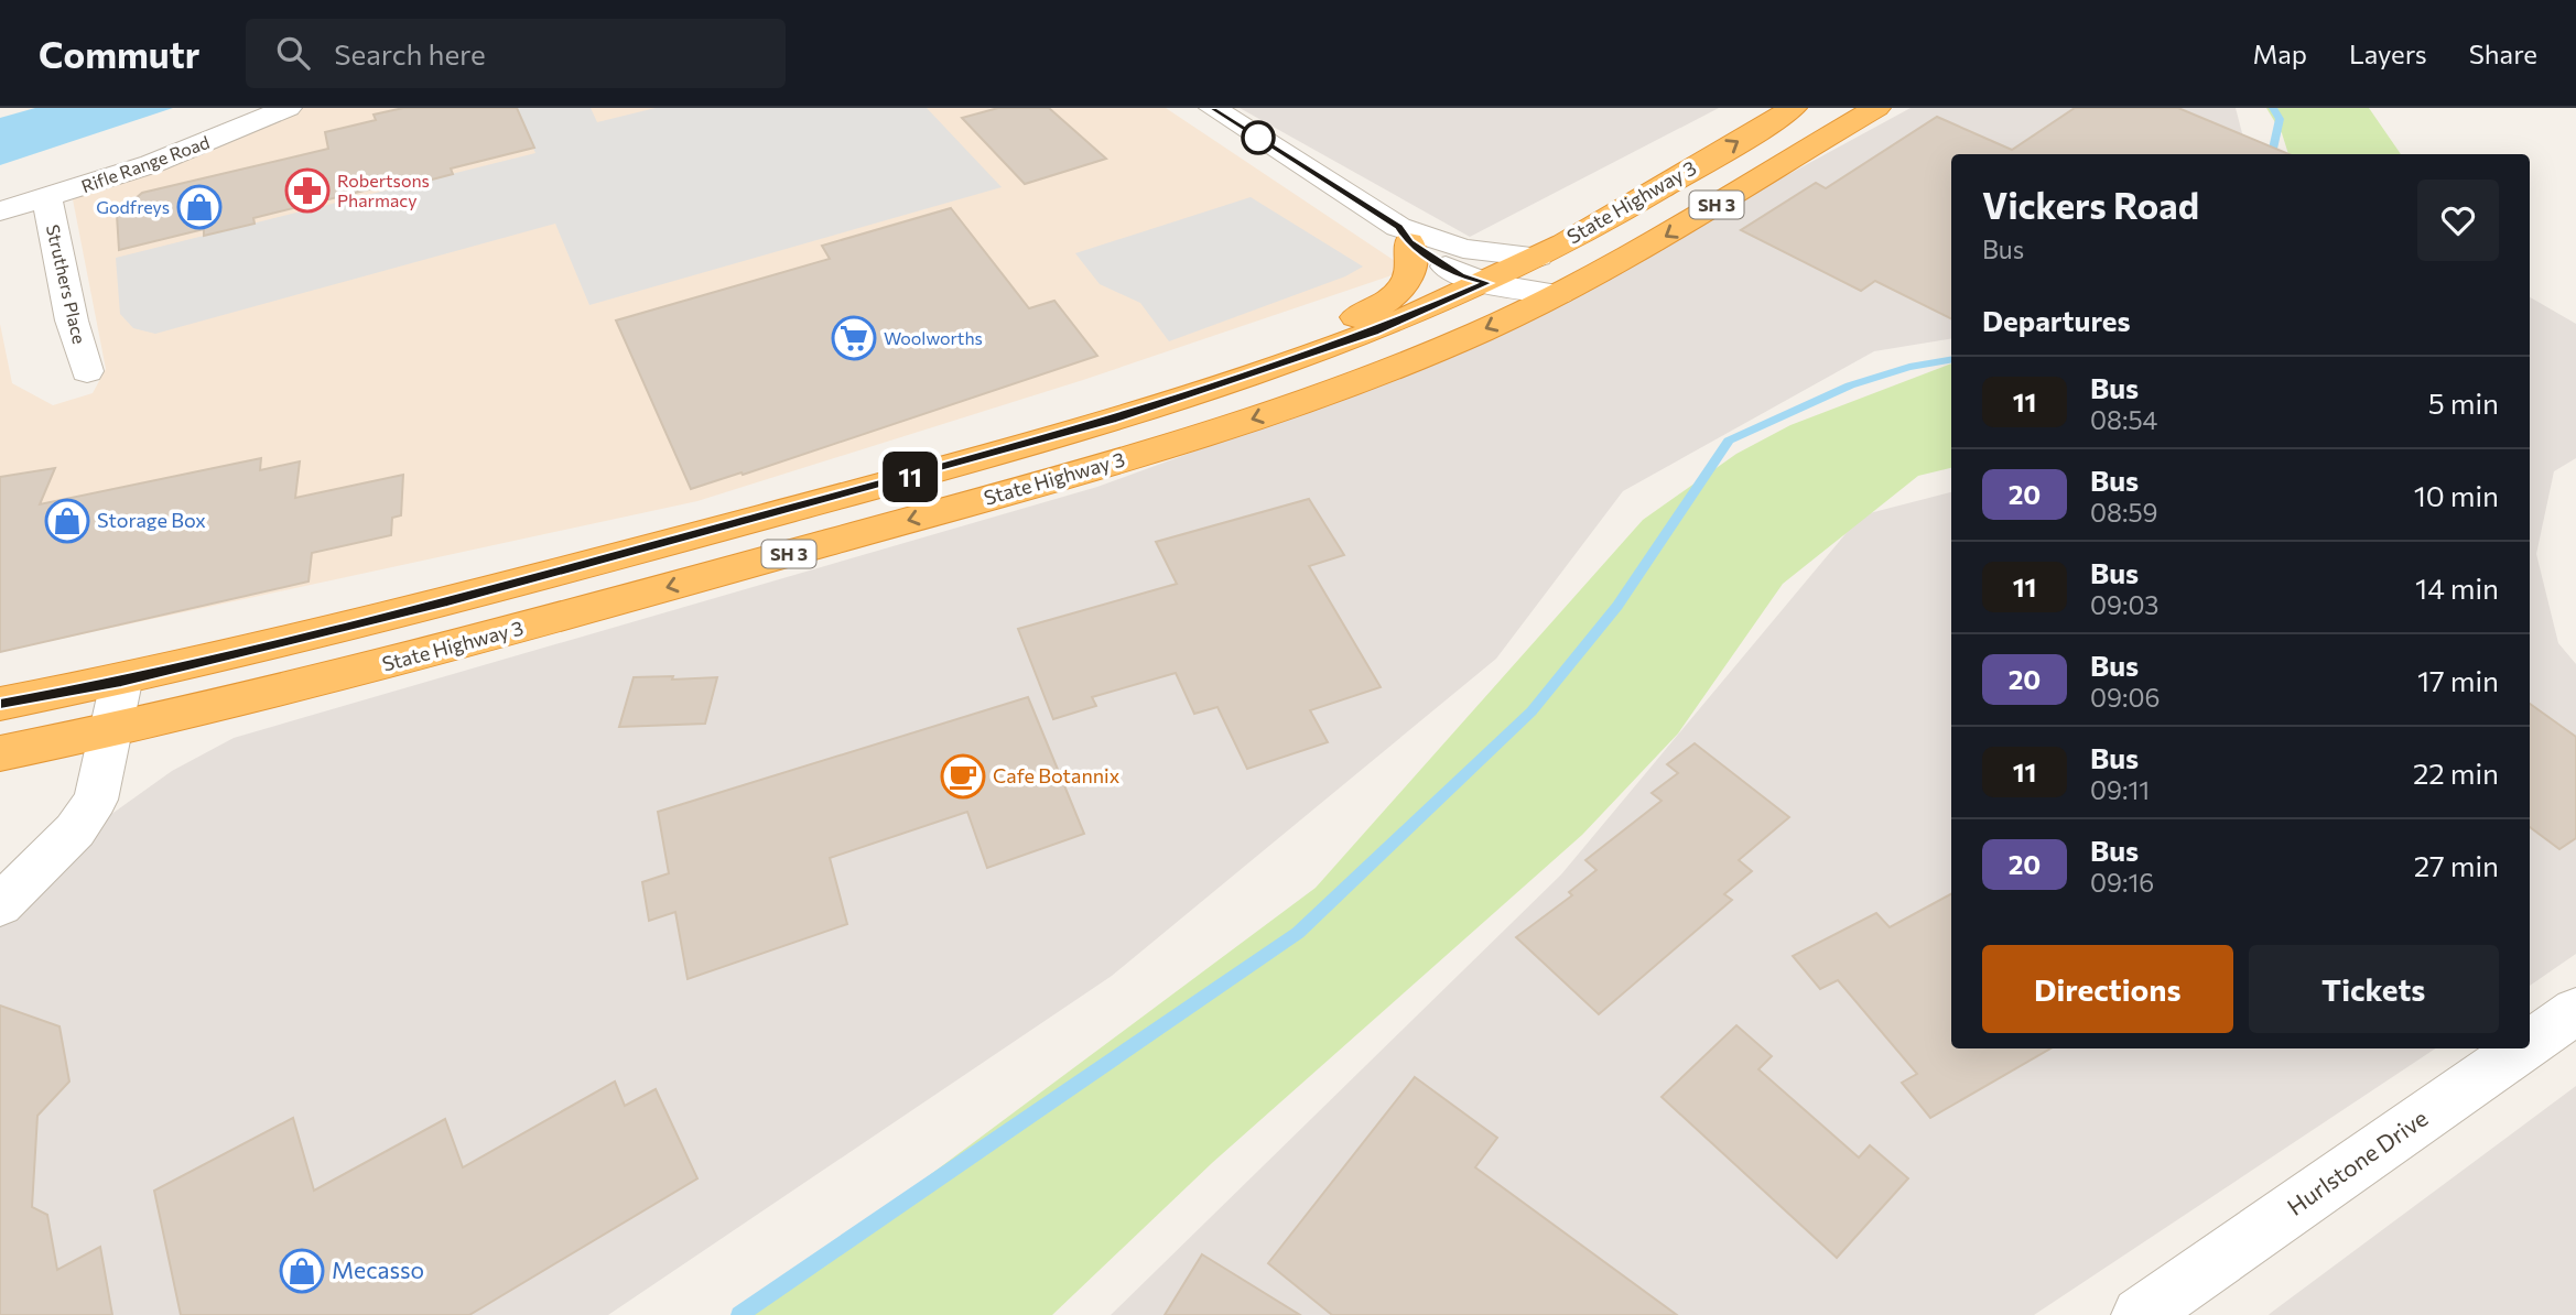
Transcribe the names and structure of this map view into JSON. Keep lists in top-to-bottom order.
{
  "streets": {
    "highway": ["State Highway 3", "SH 3"],
    "street": ["Rifle Range Road", "Struthers Place", "Hurlstone Drive"]
  },
  "crossings": [
    ["Rifle Range Road", "Struthers Place"]
  ],
  "places": {
    "pharmacy": ["Robertsons Pharmacy"],
    "shop": ["Godfreys", "Storage Box", "Mecasso"],
    "supermarket": ["Woolworths"],
    "cafe": ["Cafe Botannix"]
  },
  "lines": ["bus line 11"],
  "page": {
    "header": "Commutr",
    "search": "Search here",
    "nav": ["Map", "Layers", "Share"],
    "on_map": "11",
    "heading": [
      ["Vickers Road", "Bus"],
      "Departures"
    ],
    "list": [
      {
        "mark": "11",
        "name": "Bus",
        "note": "08:54",
        "value": "5 min"
      },
      {
        "mark": "20",
        "name": "Bus",
        "note": "08:59",
        "value": "10 min"
      },
      {
        "mark": "11",
        "name": "Bus",
        "note": "09:03",
        "value": "14 min"
      },
      {
        "mark": "20",
        "name": "Bus",
        "note": "09:06",
        "value": "17 min"
      },
      {
        "mark": "11",
        "name": "Bus",
        "note": "09:11",
        "value": "22 min"
      },
      {
        "mark": "20",
        "name": "Bus",
        "note": "09:16",
        "value": "27 min"
      }
    ],
    "buttons": ["Directions", "Tickets"]
  }
}
